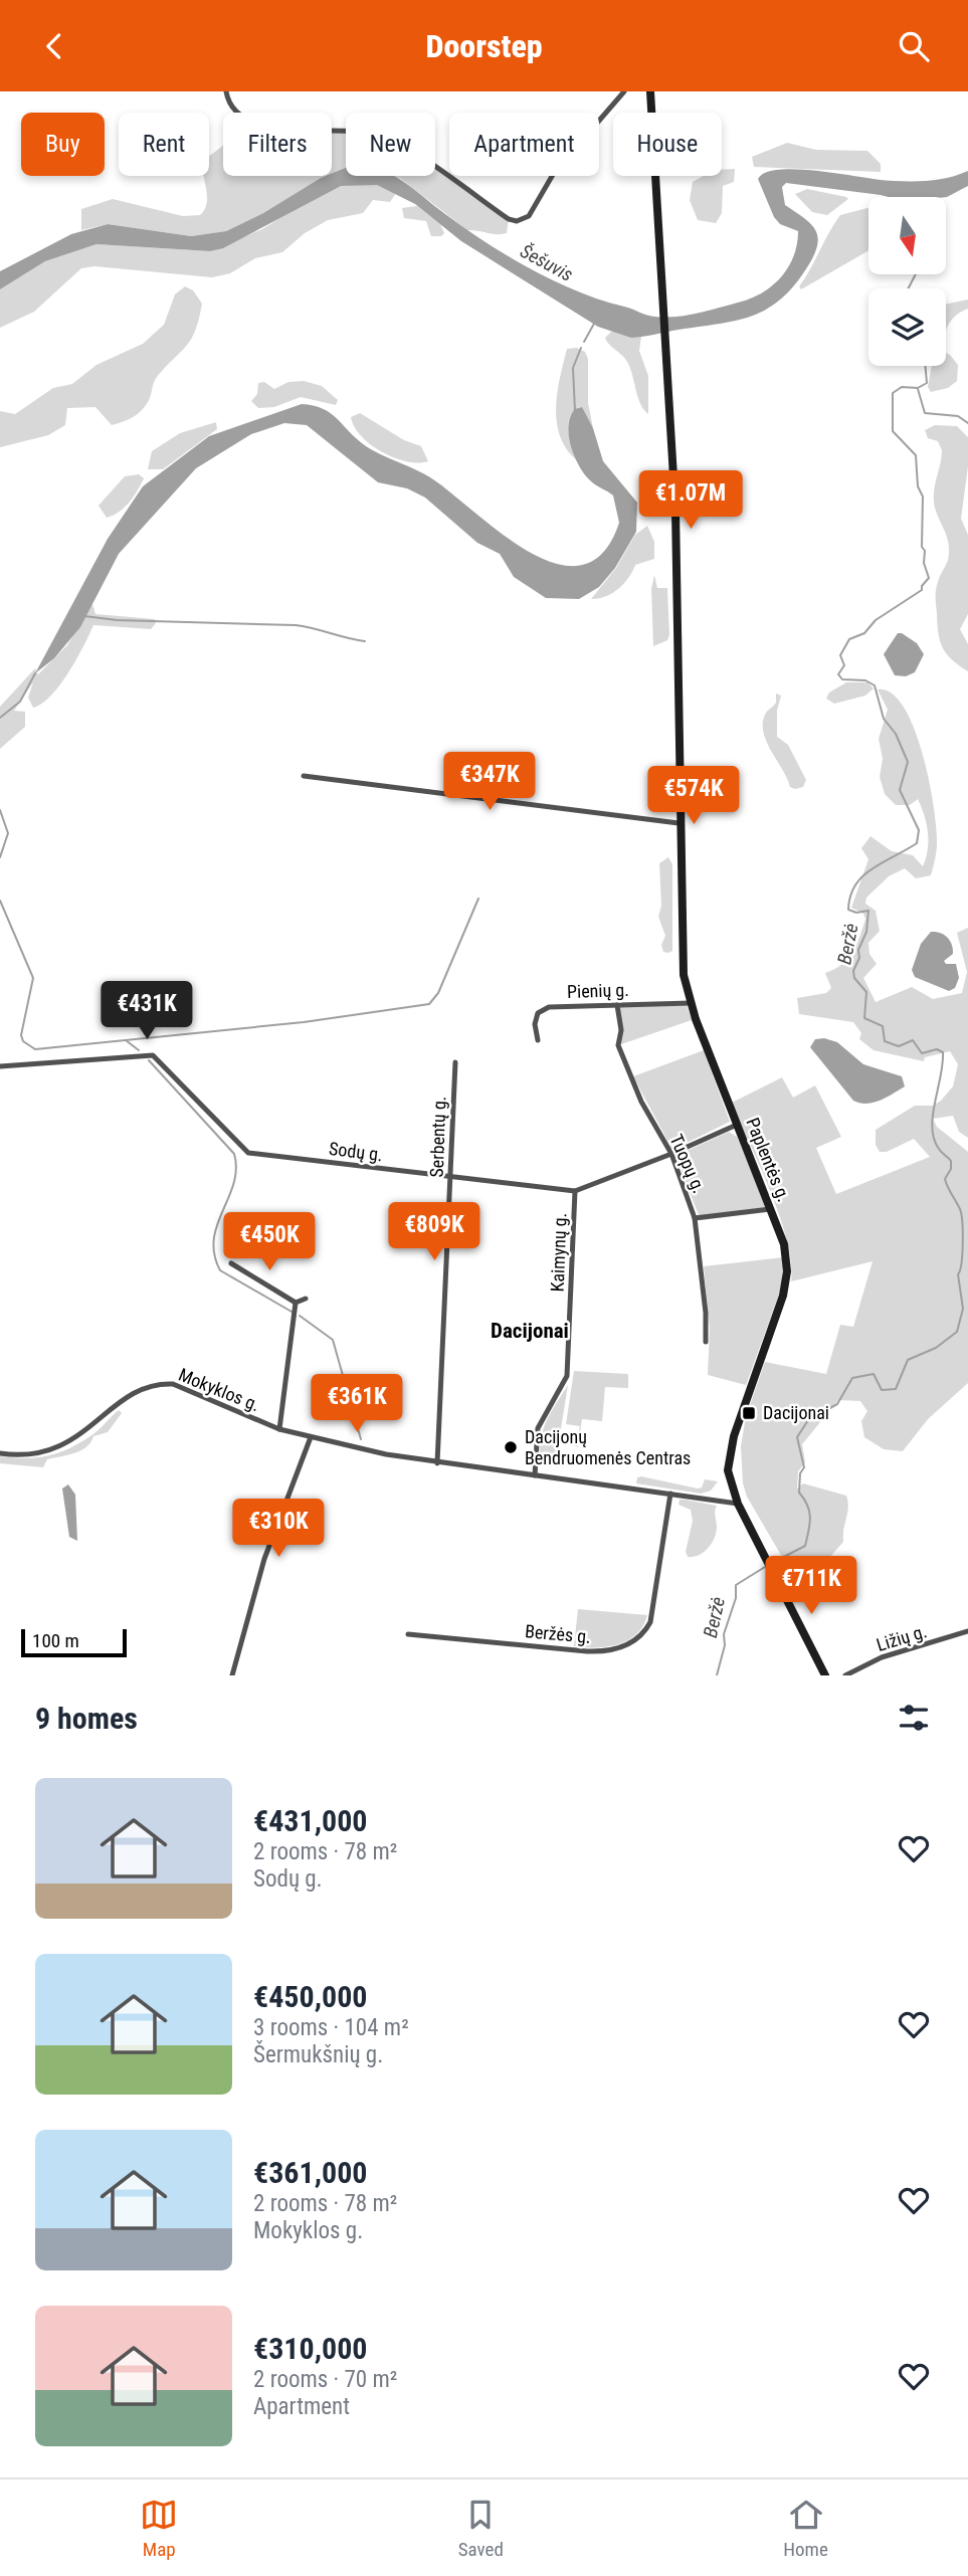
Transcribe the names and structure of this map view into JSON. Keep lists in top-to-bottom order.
{
  "streets": {
    "main road": ["Paplentės g."],
    "street": [
      "Pienių g.",
      "Serbentų g.",
      "Sodų g.",
      "Tuopų g.",
      "Kaimynų g.",
      "Mokyklos g.",
      "Beržės g.",
      "Ližių g."
    ]
  },
  "crossings": [
    ["Pienių g.", "Paplentės g."],
    ["Pienių g.", "Tuopų g."],
    ["Serbentų g.", "Sodų g."],
    ["Serbentų g.", "Mokyklos g."],
    ["Sodų g.", "Paplentės g."],
    ["Sodų g.", "Tuopų g."],
    ["Sodų g.", "Kaimynų g."],
    ["Paplentės g.", "Mokyklos g."],
    ["Kaimynų g.", "Mokyklos g."],
    ["Mokyklos g.", "Beržės g."]
  ],
  "districts": ["Dacijonai"],
  "water": ["Šešuvis", "Beržė"],
  "places": {
    "transit": ["Dacijonai"],
    "other": ["Dacijonų Bendruomenės Centras"]
  },
  "scale_bar": "100 m",
  "north": "bottom",
  "page": {
    "header": "Doorstep",
    "chip": [
      "Buy",
      "Rent",
      "Filters",
      "New",
      "Apartment",
      "House"
    ],
    "price": [
      "€1.07M",
      "€347K",
      "€574K",
      "€431K",
      "€809K",
      "€450K",
      "€361K",
      "€310K",
      "€711K"
    ],
    "scale": "100 m",
    "heading": "9 homes",
    "list": [
      {
        "name": "€431,000",
        "note": "2 rooms · 78 m² · Sodų g."
      },
      {
        "name": "€450,000",
        "note": "3 rooms · 104 m² · Šermukšnių g."
      },
      {
        "name": "€361,000",
        "note": "2 rooms · 78 m² · Mokyklos g."
      },
      {
        "name": "€310,000",
        "note": "2 rooms · 70 m² · Apartment"
      }
    ],
    "tabs": ["Map", "Saved", "Home"]
  }
}
